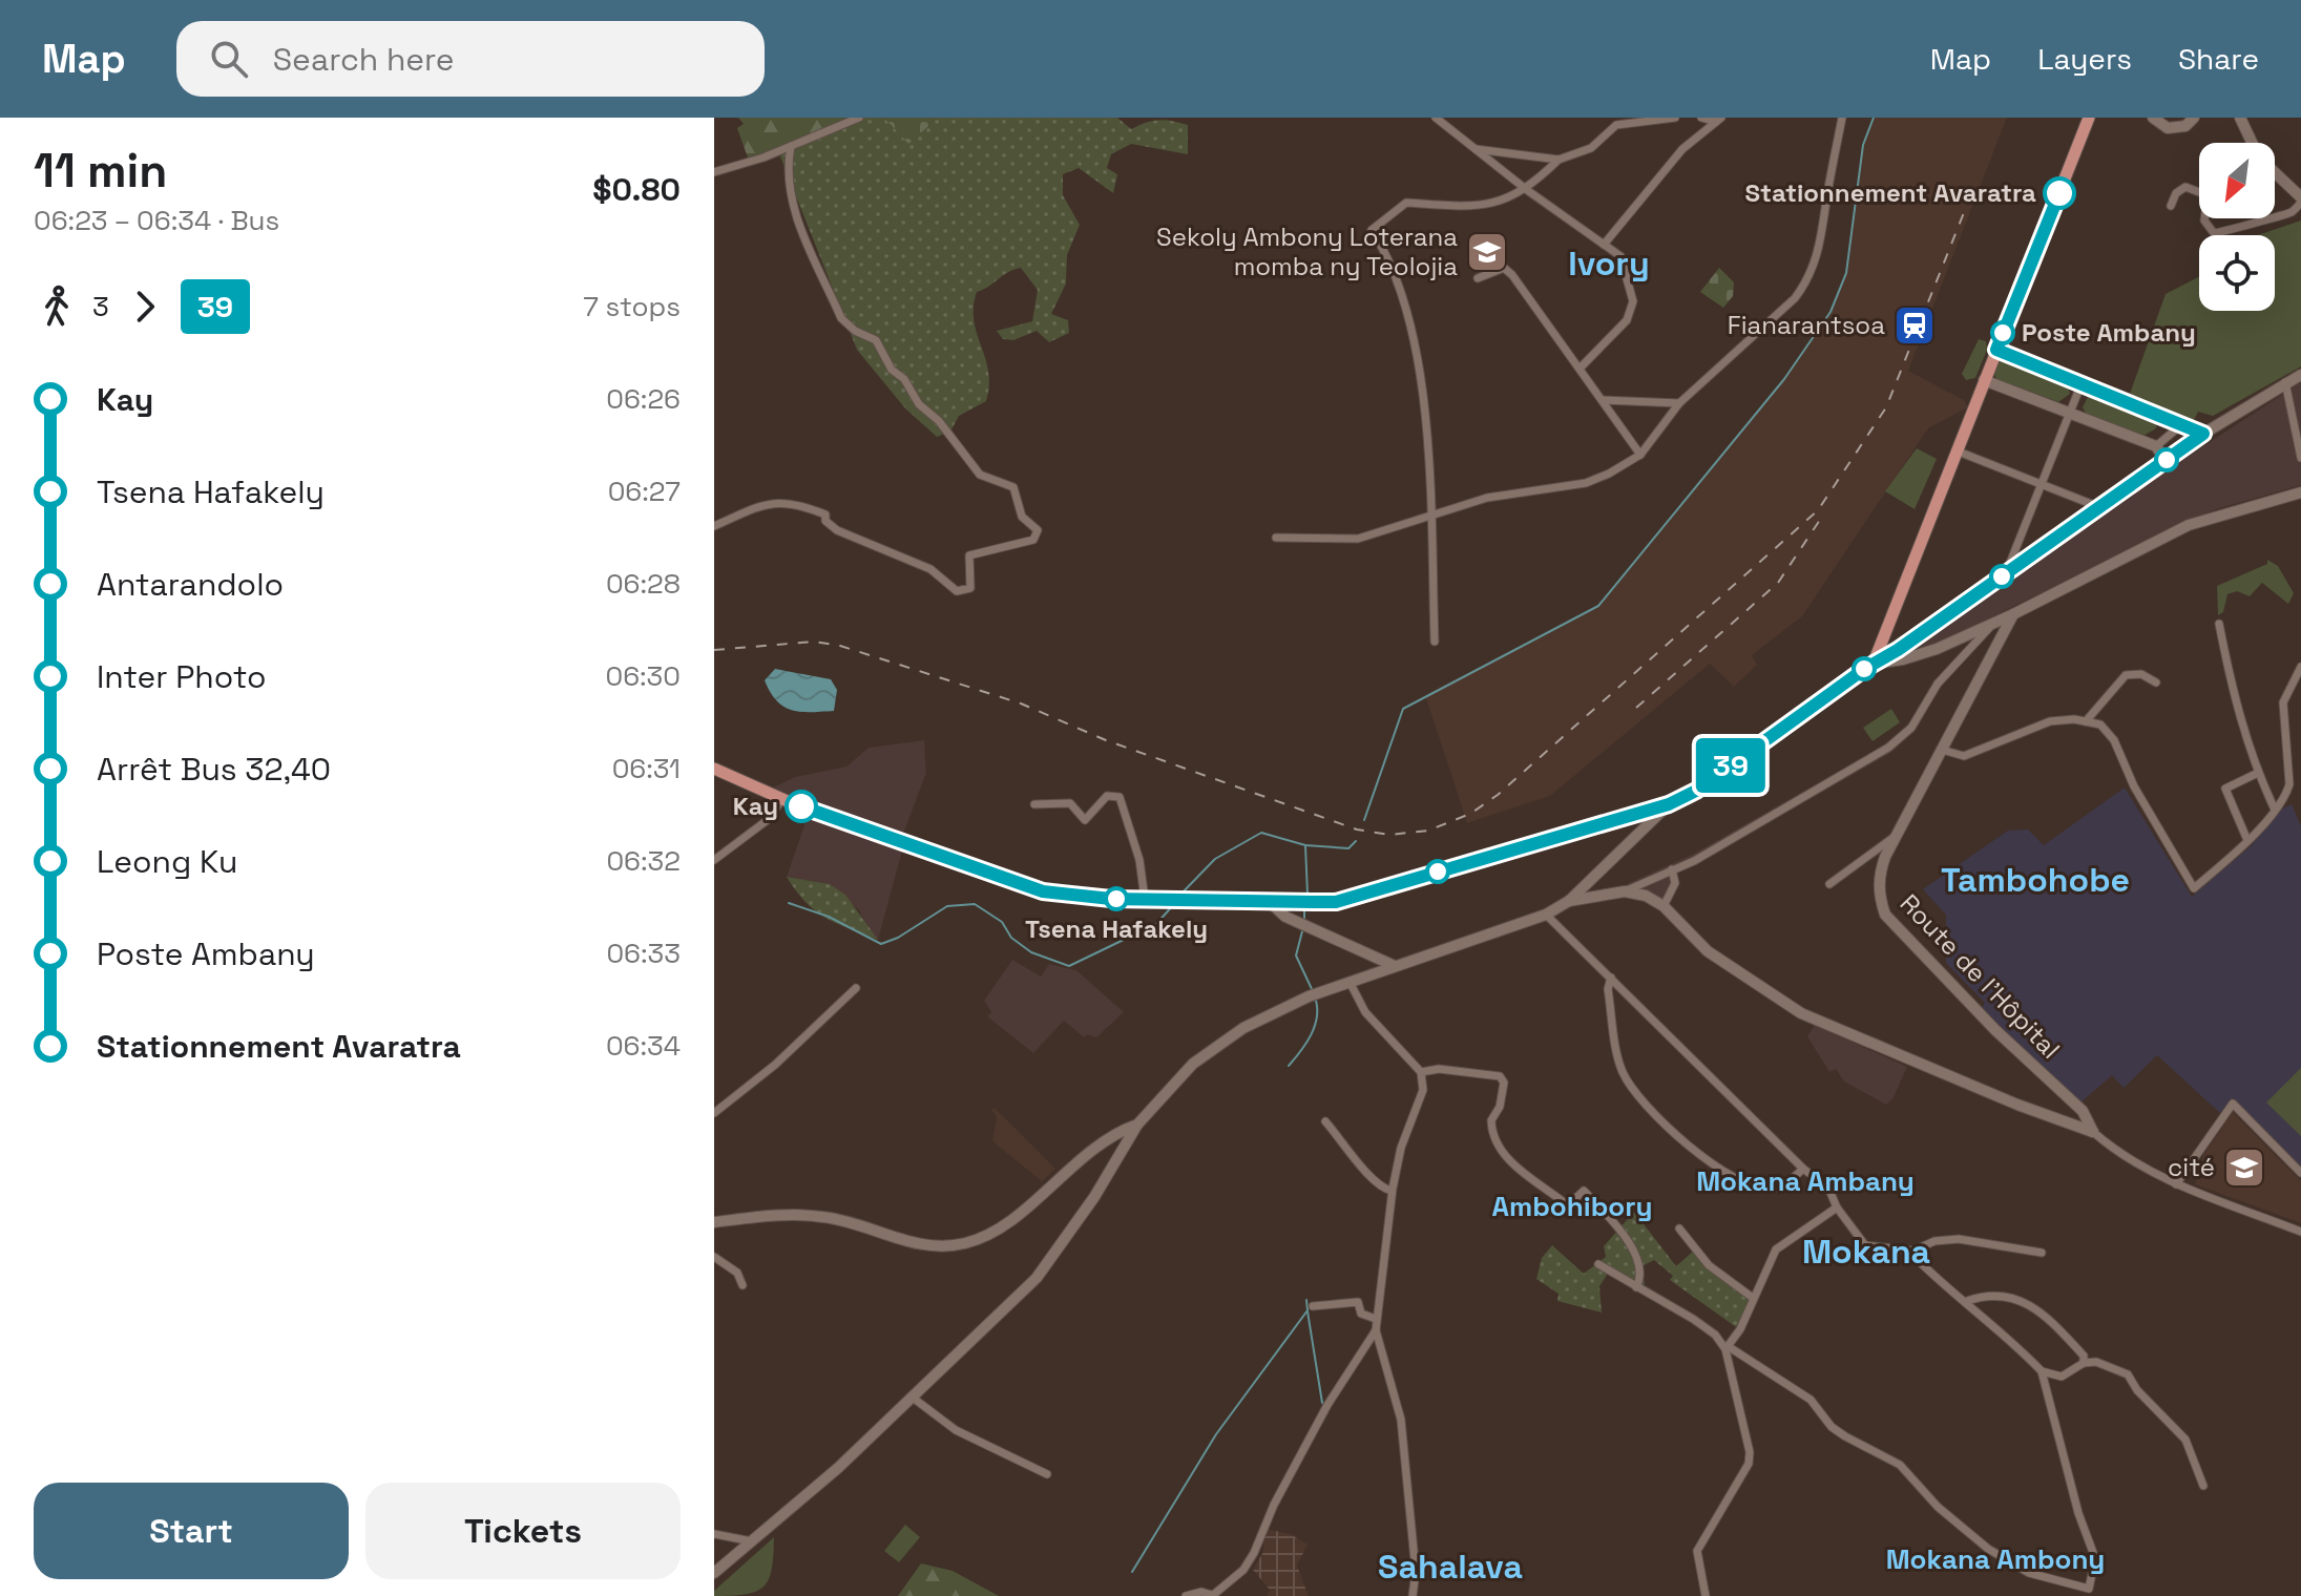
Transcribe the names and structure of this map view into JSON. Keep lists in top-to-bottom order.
{
  "streets": {
    "street": ["Route de l'Hôpital"]
  },
  "districts": [
    "Ivory",
    "Tambohobe",
    "Mokana Ambany",
    "Ambohibory",
    "Mokana",
    "Mokana Ambony",
    "Sahalava"
  ],
  "places": {
    "other": [
      "Stationnement Avaratra",
      "Poste Ambany",
      "Kay",
      "Tsena Hafakely"
    ],
    "school or university": ["Sekoly Ambony Loterana momba ny Teolojia", "cité"],
    "station": ["Fianarantsoa"]
  },
  "lines": ["bus line 39"],
  "north": "bottom left",
  "page": {
    "header": "Map",
    "search": "Search here",
    "nav": ["Map", "Layers", "Share"],
    "heading": ["11 min", "06:23 – 06:34 · Bus", "$0.80"],
    "on_map": "39",
    "legs": ["3", "39", "7 stops"],
    "list": [
      {
        "name": "Kay",
        "value": "06:26"
      },
      {
        "name": "Tsena Hafakely",
        "value": "06:27"
      },
      {
        "name": "Antarandolo",
        "value": "06:28"
      },
      {
        "name": "Inter Photo",
        "value": "06:30"
      },
      {
        "name": "Arrêt Bus 32,40",
        "value": "06:31"
      },
      {
        "name": "Leong Ku",
        "value": "06:32"
      },
      {
        "name": "Poste Ambany",
        "value": "06:33"
      },
      {
        "name": "Stationnement Avaratra",
        "value": "06:34"
      }
    ],
    "buttons": ["Start", "Tickets"]
  }
}
